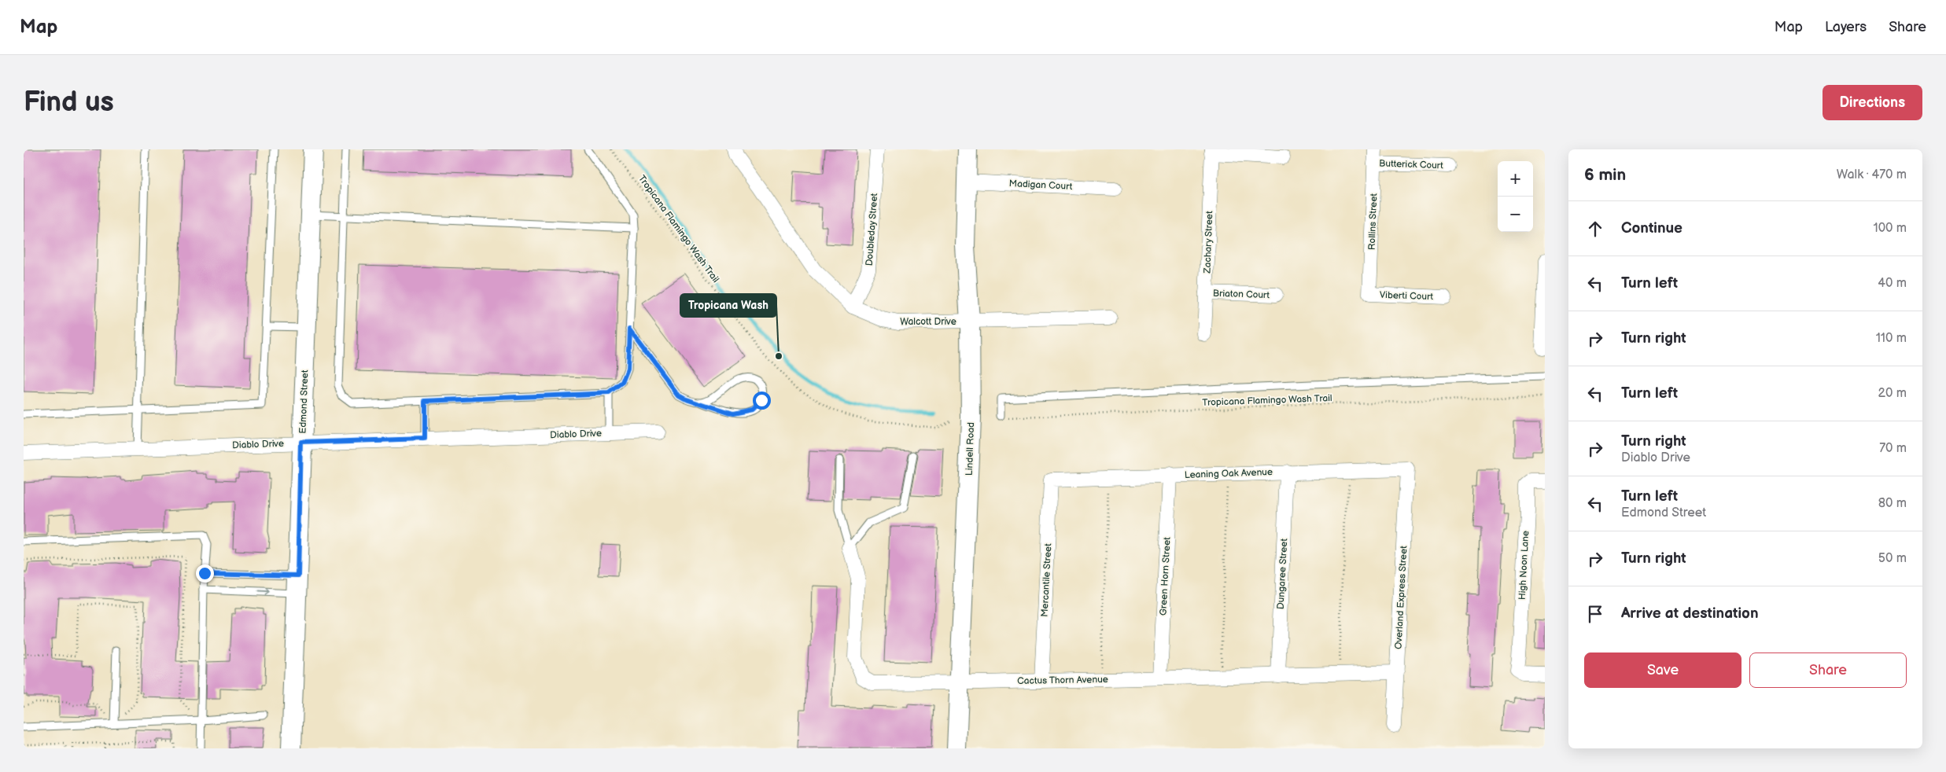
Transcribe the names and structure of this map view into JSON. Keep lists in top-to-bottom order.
{
  "streets": {
    "street": [
      "Butterick Court",
      "Madigan Court",
      "Rollins Street",
      "Doubleday Street",
      "Zachary Street",
      "Briaton Court",
      "Viberti Court",
      "Walcott Drive",
      "Edmond Street",
      "Diablo Drive",
      "Lindell Road",
      "Leaning Oak Avenue",
      "High Noon Lane",
      "Dungaree Street",
      "Green Horn Street",
      "Mercantile Street",
      "Overland Express Street",
      "Cactus Thorn Avenue"
    ],
    "path": ["Tropicana Flamingo Wash Trail"]
  },
  "crossings": [
    ["Butterick Court", "Rollins Street"],
    ["Madigan Court", "Lindell Road"],
    ["Rollins Street", "Viberti Court"],
    ["Doubleday Street", "Walcott Drive"],
    ["Zachary Street", "Briaton Court"],
    ["Walcott Drive", "Lindell Road"],
    ["Edmond Street", "Diablo Drive"],
    ["Lindell Road", "Cactus Thorn Avenue"],
    ["Leaning Oak Avenue", "Dungaree Street"],
    ["Leaning Oak Avenue", "Green Horn Street"],
    ["Leaning Oak Avenue", "Mercantile Street"],
    ["Leaning Oak Avenue", "Overland Express Street"],
    ["Dungaree Street", "Cactus Thorn Avenue"],
    ["Green Horn Street", "Cactus Thorn Avenue"],
    ["Mercantile Street", "Cactus Thorn Avenue"],
    ["Overland Express Street", "Cactus Thorn Avenue"]
  ],
  "places": ["Tropicana Wash"],
  "page": {
    "header": "Map",
    "nav": ["Map", "Layers", "Share"],
    "buttons": [
      "Directions",
      ["Save", "Share"]
    ],
    "title": "Find us",
    "heading": ["6 min", "Walk · 470 m"],
    "map_buttons": ["+", "−"],
    "list": [
      ["Continue", "100 m"],
      ["Turn left", "40 m"],
      ["Turn right", "110 m"],
      ["Turn left", "20 m"],
      ["Turn right", "Diablo Drive", "70 m"],
      ["Turn left", "Edmond Street", "80 m"],
      ["Turn right", "50 m"],
      "Arrive at destination"
    ]
  }
}
